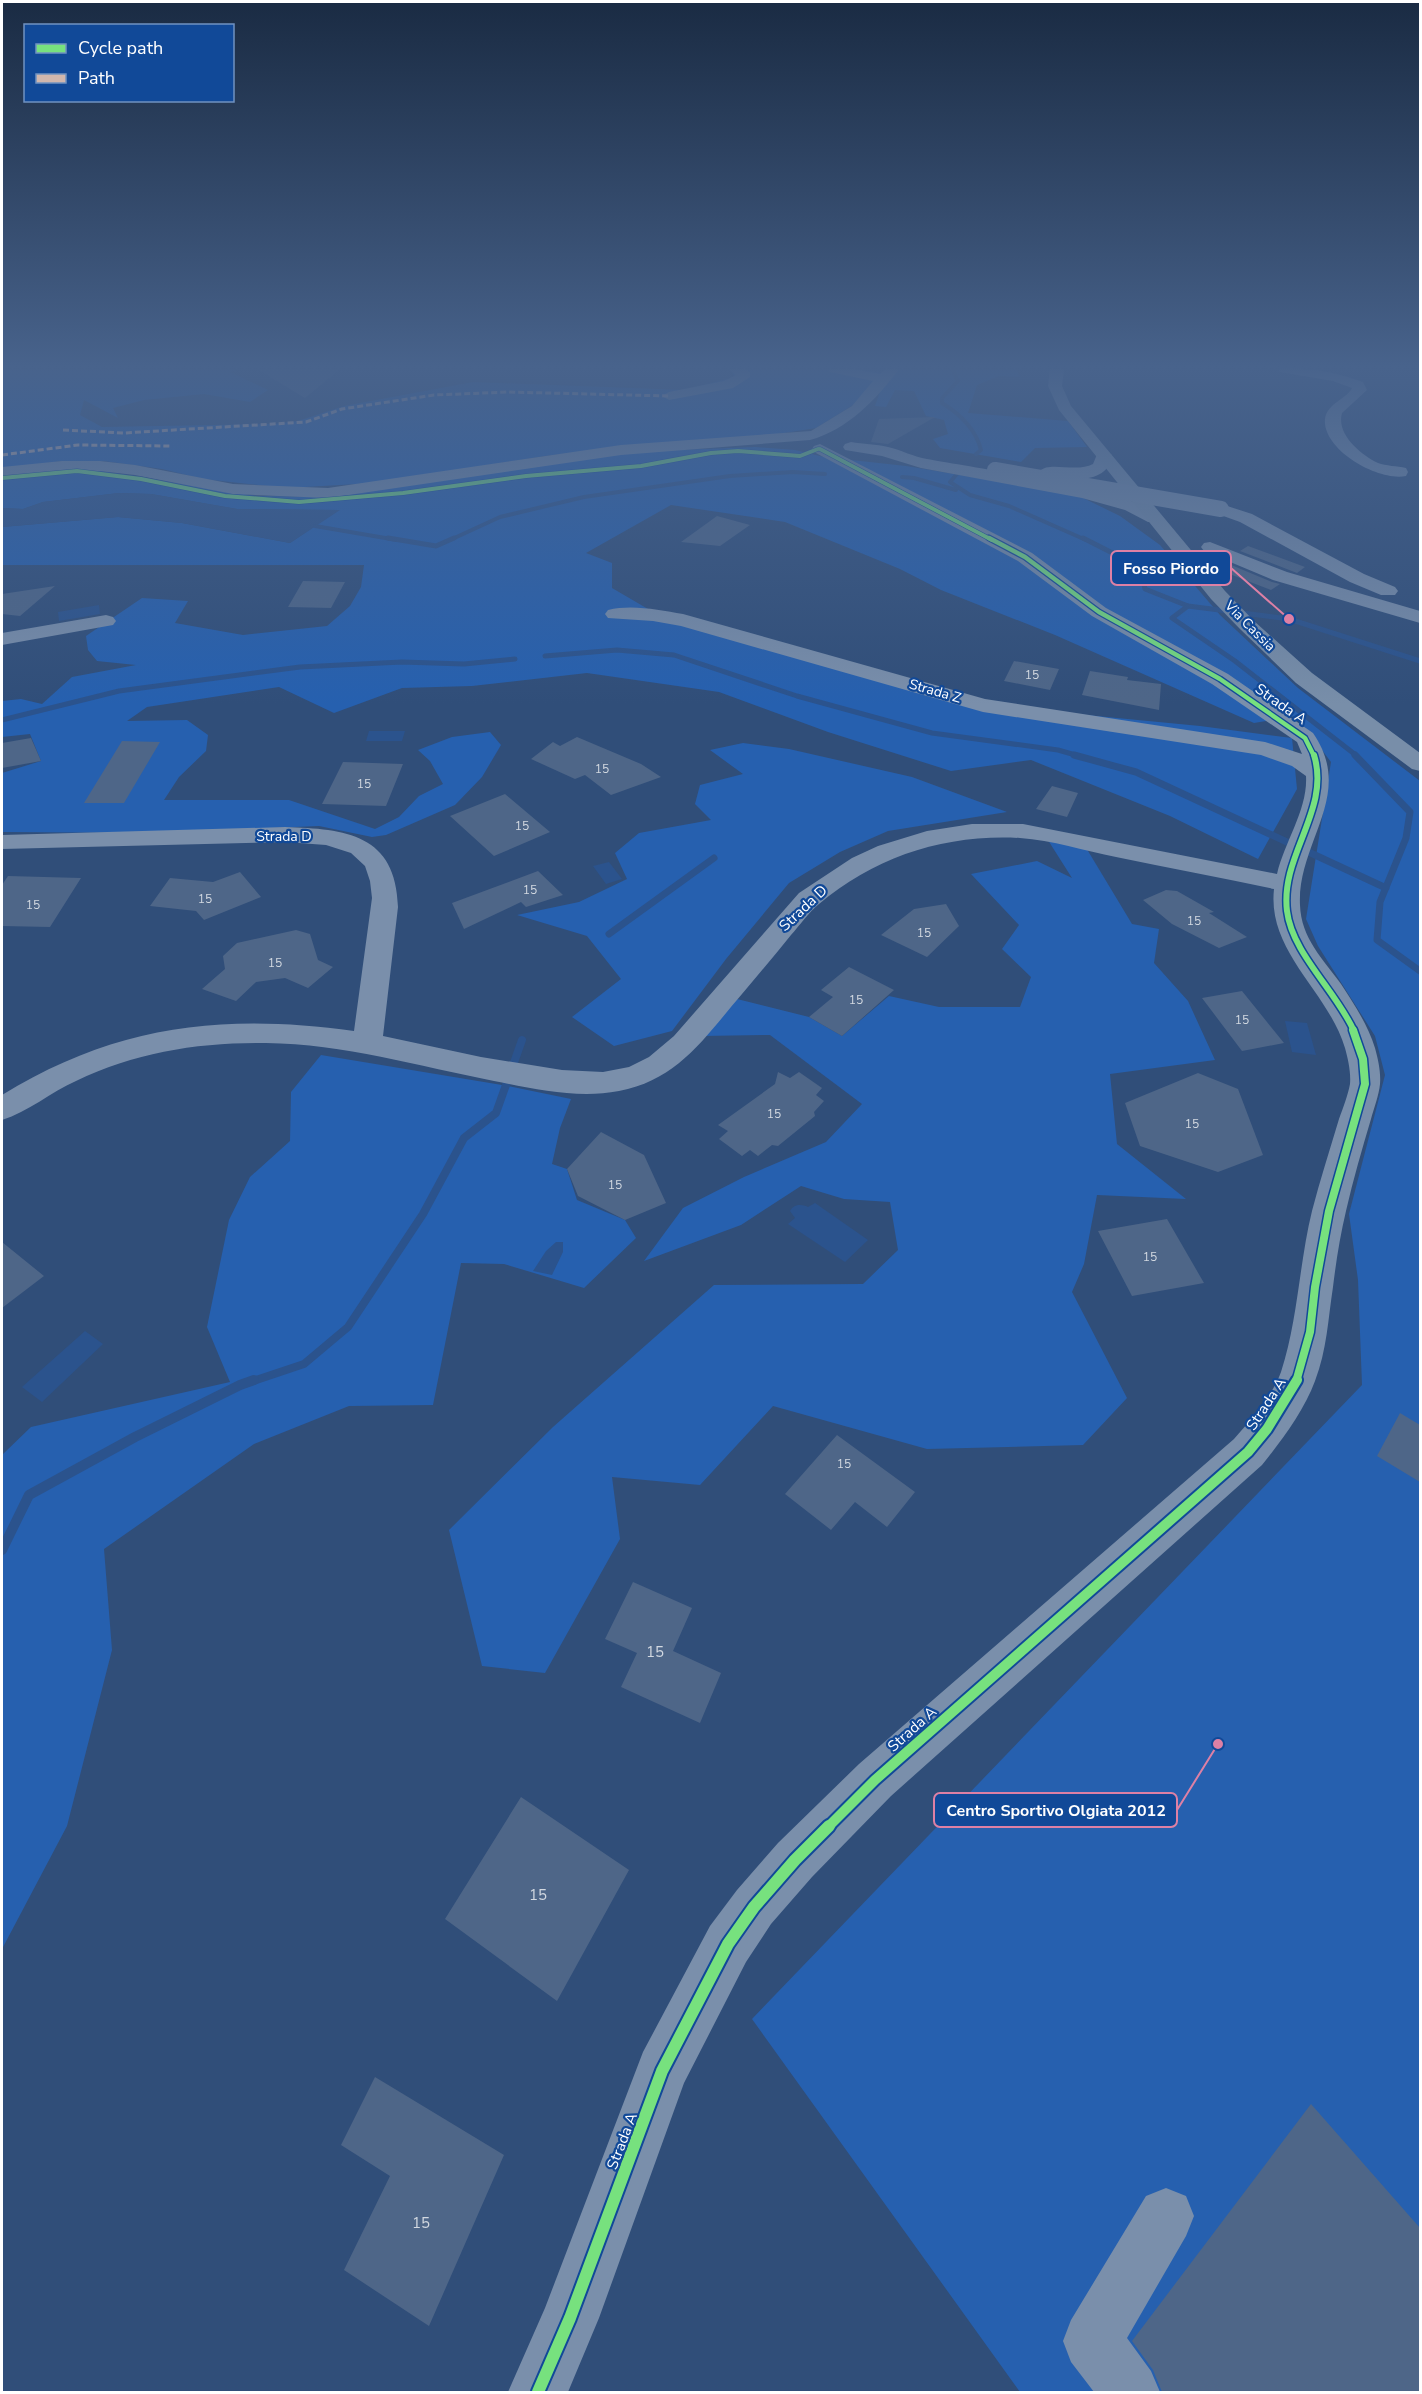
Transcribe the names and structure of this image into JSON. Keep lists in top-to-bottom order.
{
  "streets": {
    "main road": ["Via Cassia"],
    "street": ["Strada Z", "Strada A", "Strada D"]
  },
  "crossings": [
    ["Strada Z", "Strada A"],
    ["Strada A", "Strada D"]
  ],
  "places": ["Fosso Piordo", "Centro Sportivo Olgiata 2012"],
  "house_numbers": [
    "15",
    "15",
    "15",
    "15",
    "15",
    "15",
    "15",
    "15",
    "15",
    "15",
    "15",
    "15",
    "15",
    "15",
    "15",
    "15",
    "15",
    "15",
    "15",
    "15"
  ],
  "legend": ["Cycle path", "Path"]
}
